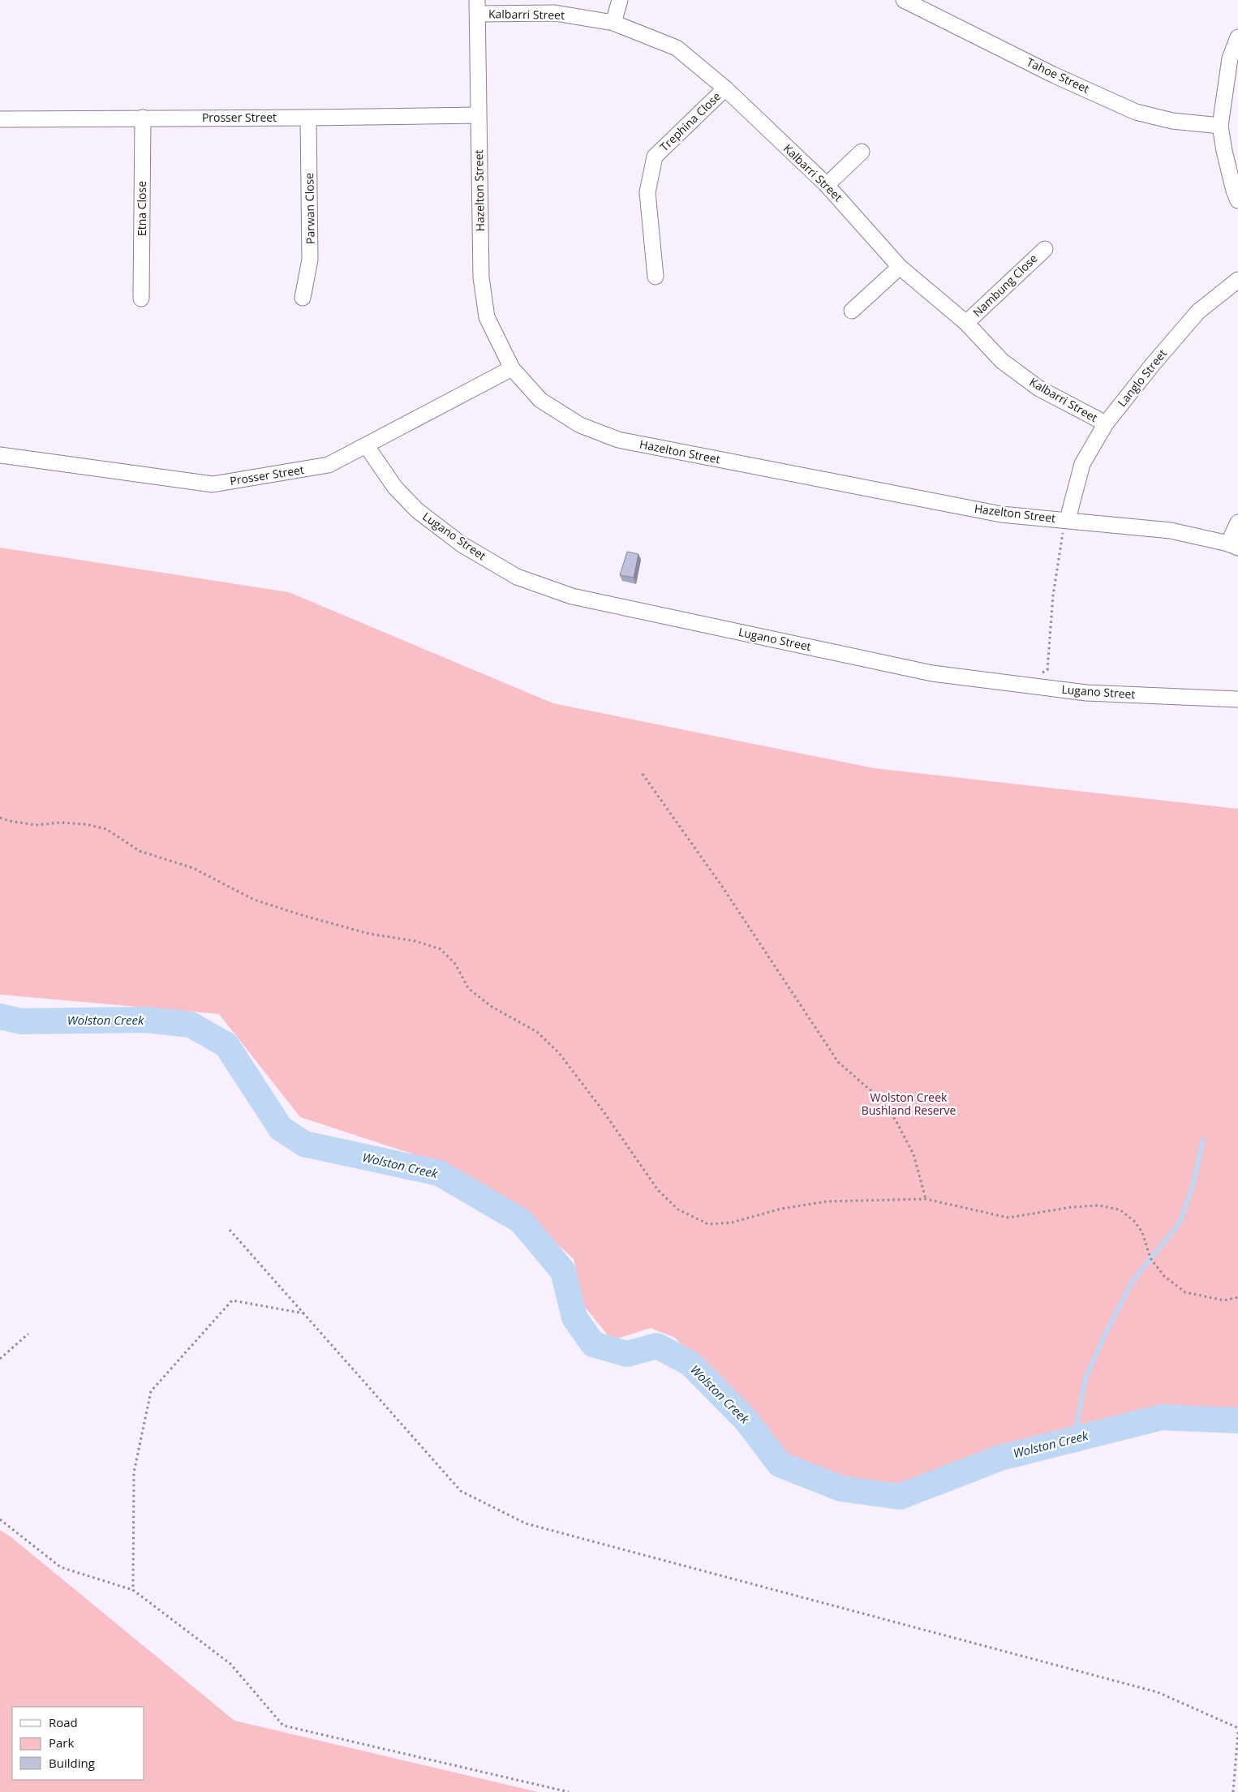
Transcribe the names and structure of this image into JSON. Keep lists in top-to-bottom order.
{
  "streets": {
    "street": [
      "Kalbarri Street",
      "Tahoe Street",
      "Prosser Street",
      "Trephina Close",
      "Hazelton Street",
      "Etna Close",
      "Parwan Close",
      "Nambung Close",
      "Langlo Street",
      "Lugano Street"
    ]
  },
  "crossings": [
    ["Kalbarri Street", "Trephina Close"],
    ["Kalbarri Street", "Hazelton Street"],
    ["Kalbarri Street", "Nambung Close"],
    ["Kalbarri Street", "Langlo Street"],
    ["Prosser Street", "Hazelton Street"],
    ["Prosser Street", "Etna Close"],
    ["Prosser Street", "Parwan Close"],
    ["Prosser Street", "Lugano Street"],
    ["Hazelton Street", "Langlo Street"]
  ],
  "water": ["Wolston Creek"],
  "parks": ["Wolston Creek Bushland Reserve"],
  "legend": ["Road", "Park", "Building"]
}
